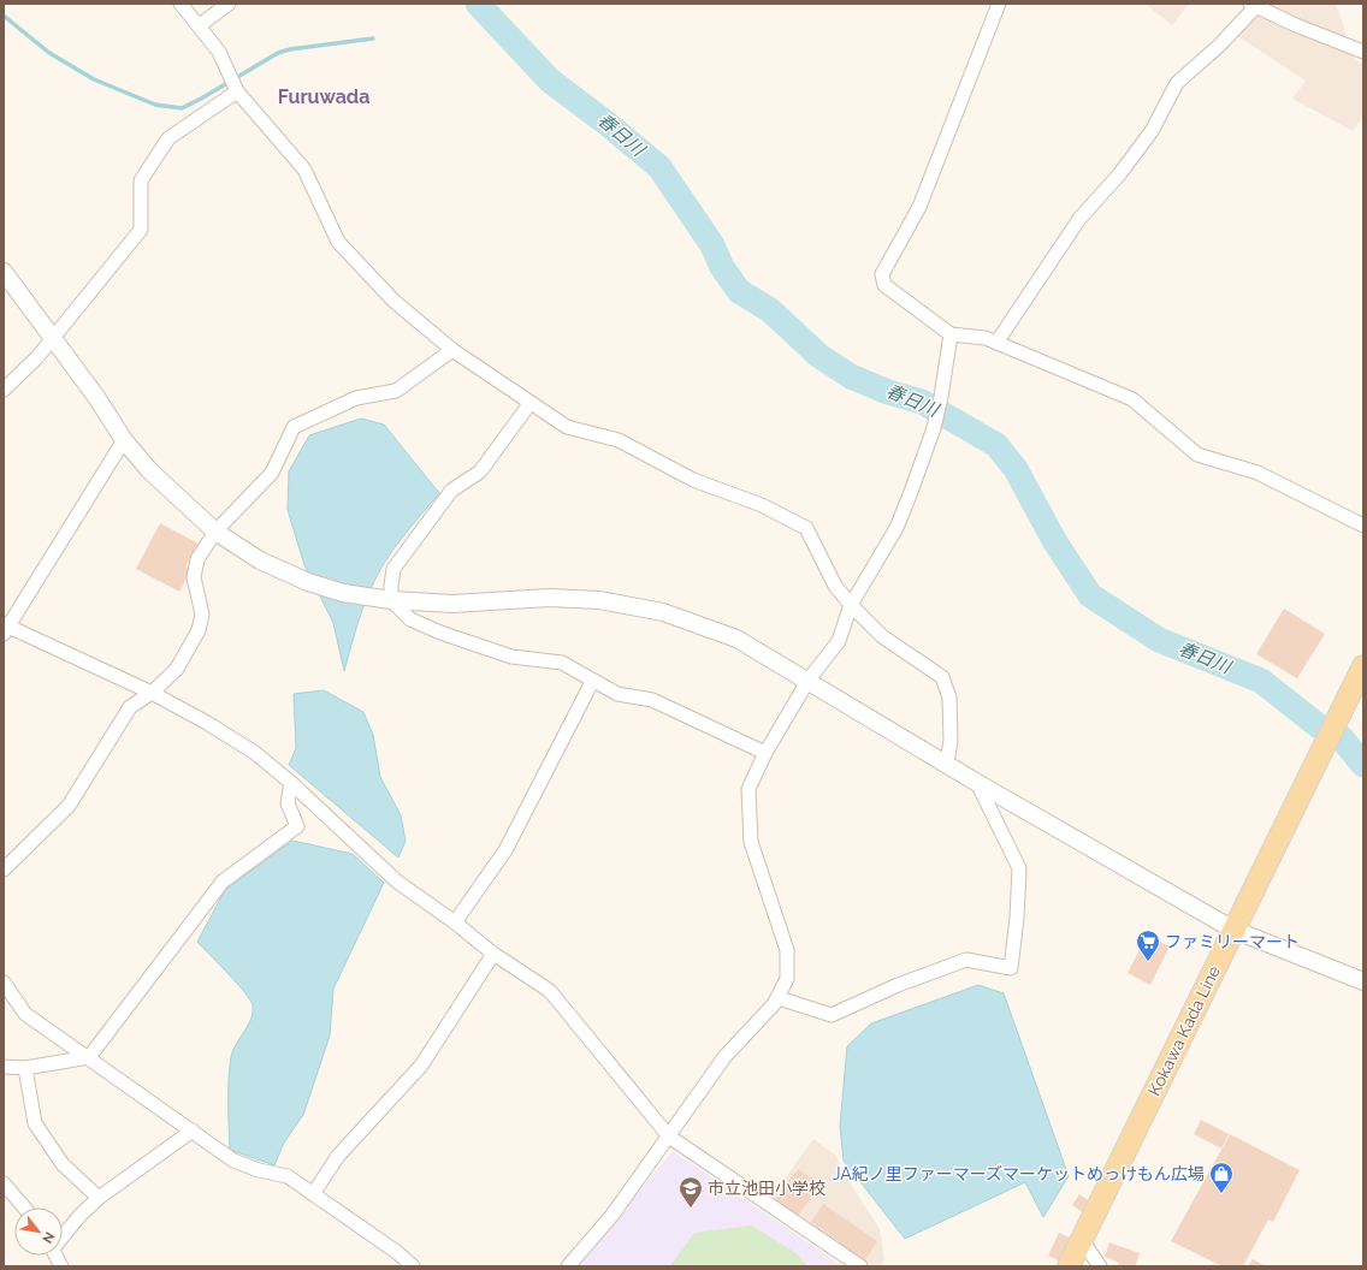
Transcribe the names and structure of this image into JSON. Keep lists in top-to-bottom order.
{
  "streets": {
    "main road": ["Kokawa Kada Line"]
  },
  "districts": ["Furuwada"],
  "water": ["春日川"],
  "places": {
    "supermarket": ["ファミリーマート"],
    "shop": ["JA紀ノ里ファーマーズマーケットめっけもん広場"],
    "school or university": ["市立池田小学校"]
  },
  "north": "bottom right"
}
